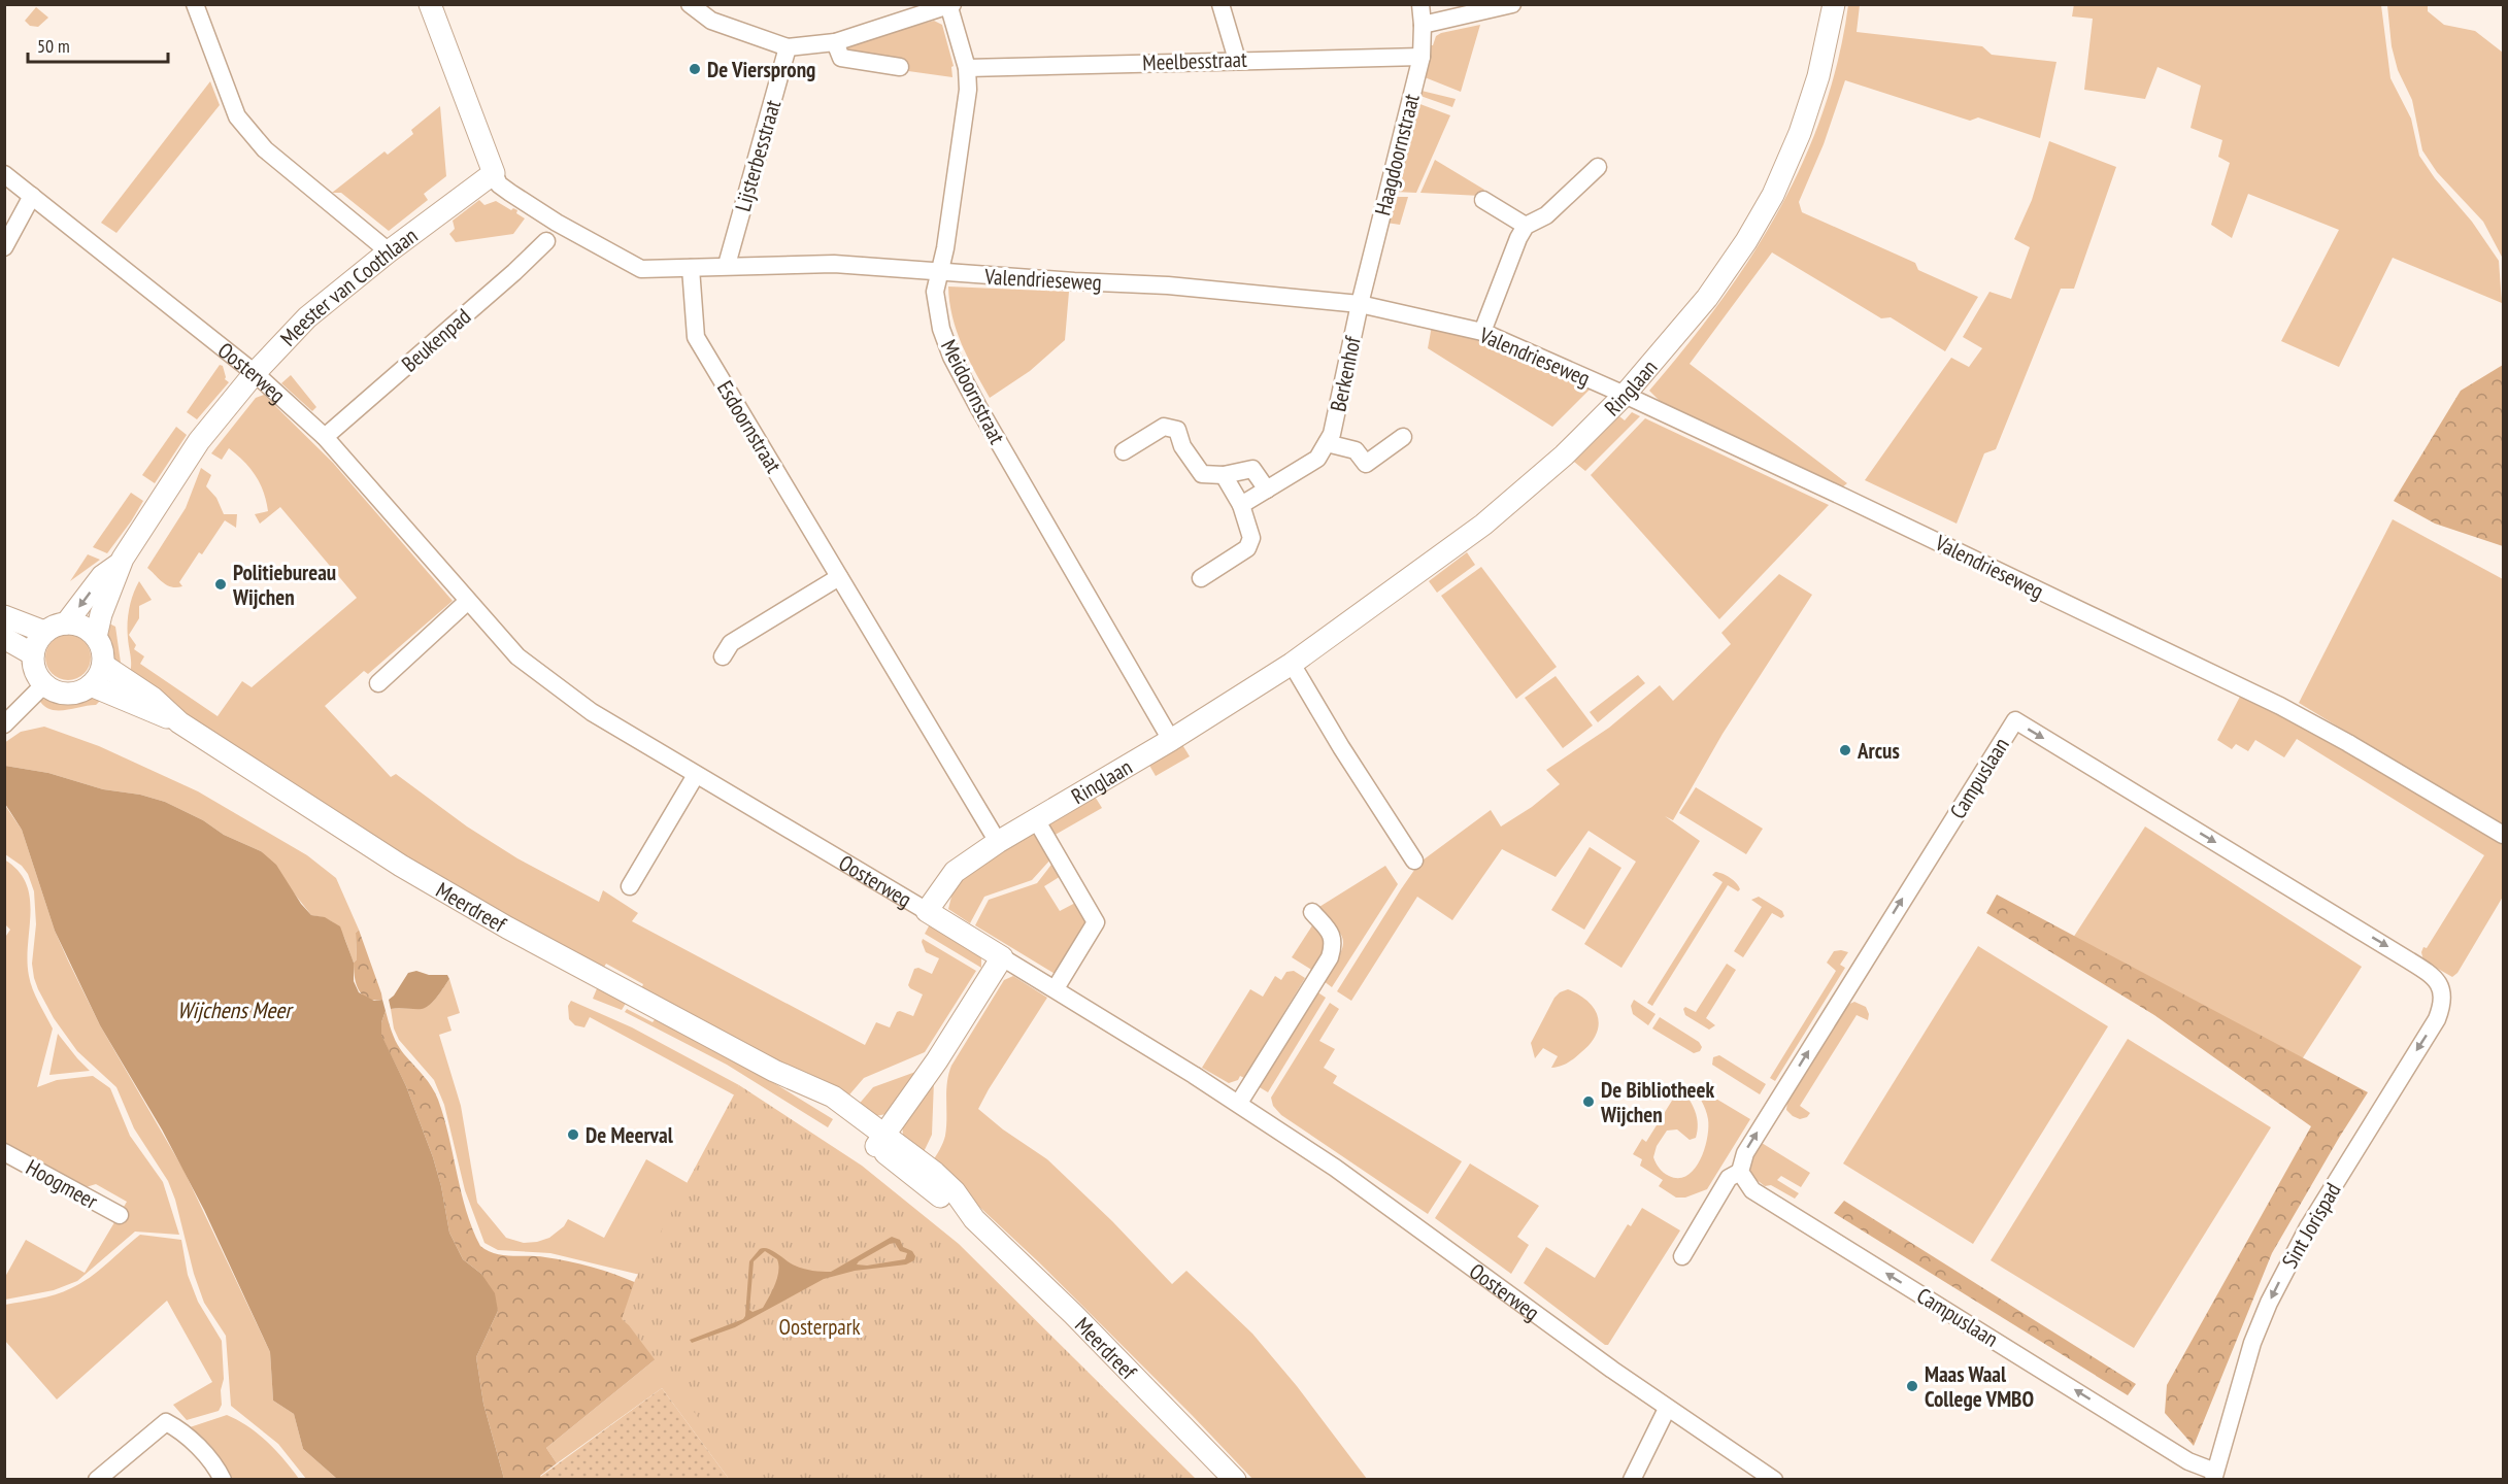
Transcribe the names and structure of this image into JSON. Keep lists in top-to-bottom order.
{
  "streets": {
    "street": [
      "Meelbesstraat",
      "Haagdoornstraat",
      "Lijsterbesstraat",
      "Valendrieseweg",
      "Meester van Coothlaan",
      "Beukenpad",
      "Oosterweg",
      "Berkenhof",
      "Ringlaan",
      "Meidoornstraat",
      "Esdoornstraat",
      "Campuslaan",
      "Meerdreef",
      "Hoogmeer",
      "Sint Jorispad"
    ]
  },
  "crossings": [
    ["Meelbesstraat", "Haagdoornstraat"],
    ["Meelbesstraat", "Meidoornstraat"],
    ["Haagdoornstraat", "Valendrieseweg"],
    ["Haagdoornstraat", "Berkenhof"],
    ["Lijsterbesstraat", "Valendrieseweg"],
    ["Valendrieseweg", "Meester van Coothlaan"],
    ["Valendrieseweg", "Berkenhof"],
    ["Valendrieseweg", "Ringlaan"],
    ["Valendrieseweg", "Meidoornstraat"],
    ["Valendrieseweg", "Esdoornstraat"],
    ["Meester van Coothlaan", "Oosterweg"],
    ["Meester van Coothlaan", "Meerdreef"],
    ["Beukenpad", "Oosterweg"],
    ["Oosterweg", "Ringlaan"],
    ["Ringlaan", "Meidoornstraat"],
    ["Ringlaan", "Esdoornstraat"],
    ["Campuslaan", "Sint Jorispad"]
  ],
  "one_way": ["Sint Jorispad"],
  "water": ["Wijchens Meer"],
  "parks": ["Oosterpark"],
  "places": [
    "De Viersprong",
    "Politiebureau Wijchen",
    "Arcus",
    "De Bibliotheek Wijchen",
    "De Meerval",
    "Maas Waal College VMBO"
  ],
  "scale_bar": "50 m"
}
